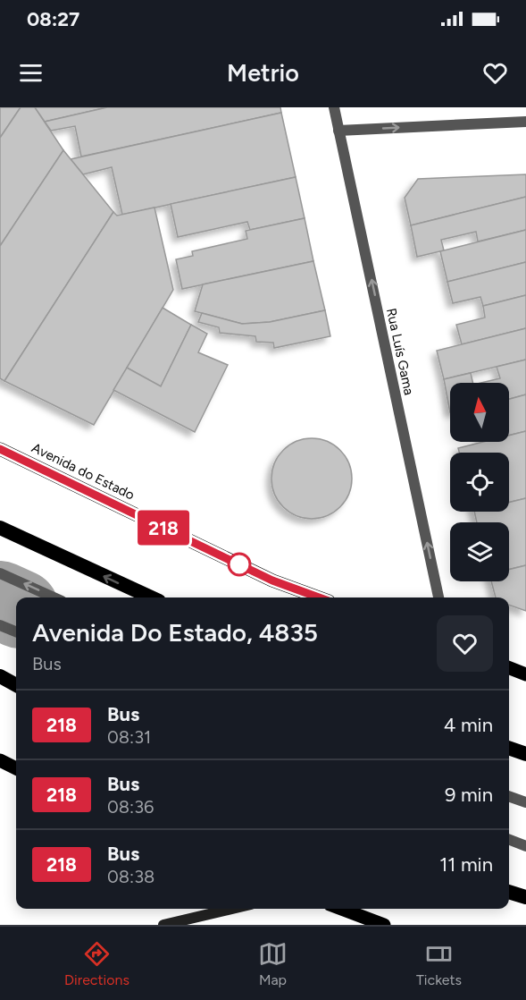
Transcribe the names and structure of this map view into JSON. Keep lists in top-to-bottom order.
{
  "streets": {
    "main road": ["Avenida do Estado"],
    "street": ["Rua Luís Gama"]
  },
  "one_way": ["Rua Luís Gama"],
  "lines": ["bus line 218"],
  "north": "top",
  "page": {
    "status": "08:27",
    "header": "Metrio",
    "on_map": "218",
    "heading": ["Avenida Do Estado, 4835", "Bus"],
    "list": [
      {
        "mark": "218",
        "name": "Bus",
        "note": "08:31",
        "value": "4 min"
      },
      {
        "mark": "218",
        "name": "Bus",
        "note": "08:36",
        "value": "9 min"
      },
      {
        "mark": "218",
        "name": "Bus",
        "note": "08:38",
        "value": "11 min"
      }
    ],
    "tabs": ["Directions", "Map", "Tickets"]
  }
}
